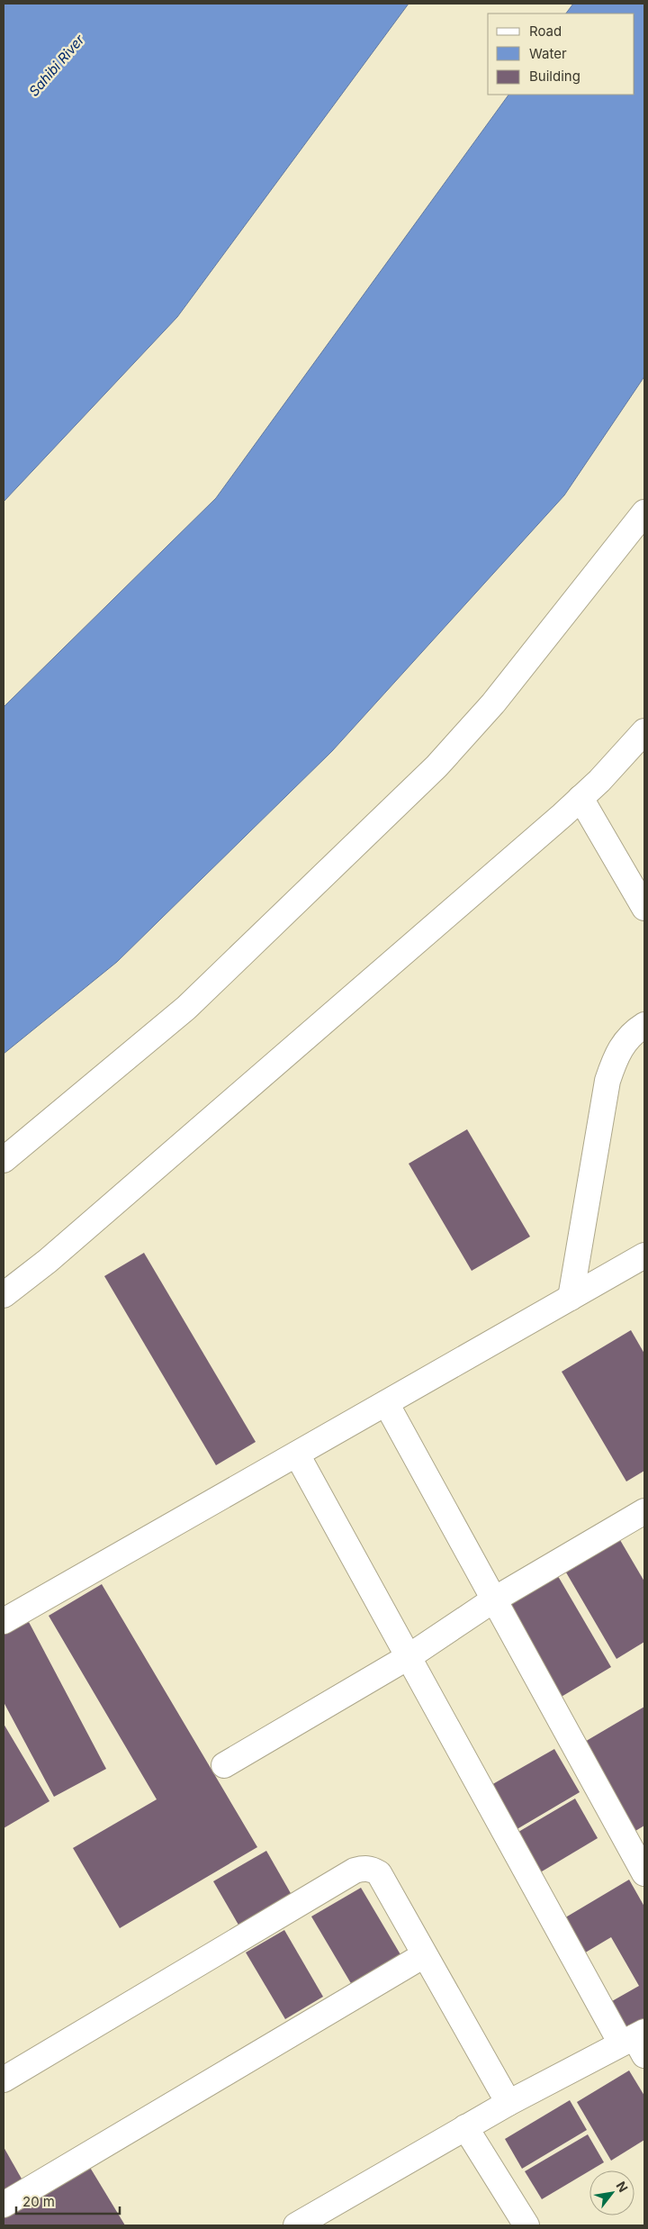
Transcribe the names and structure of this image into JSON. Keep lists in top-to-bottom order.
{
  "water": ["Sahibi River"],
  "legend": ["Road", "Water", "Building"],
  "scale_bar": "20 m",
  "north": "top right"
}
